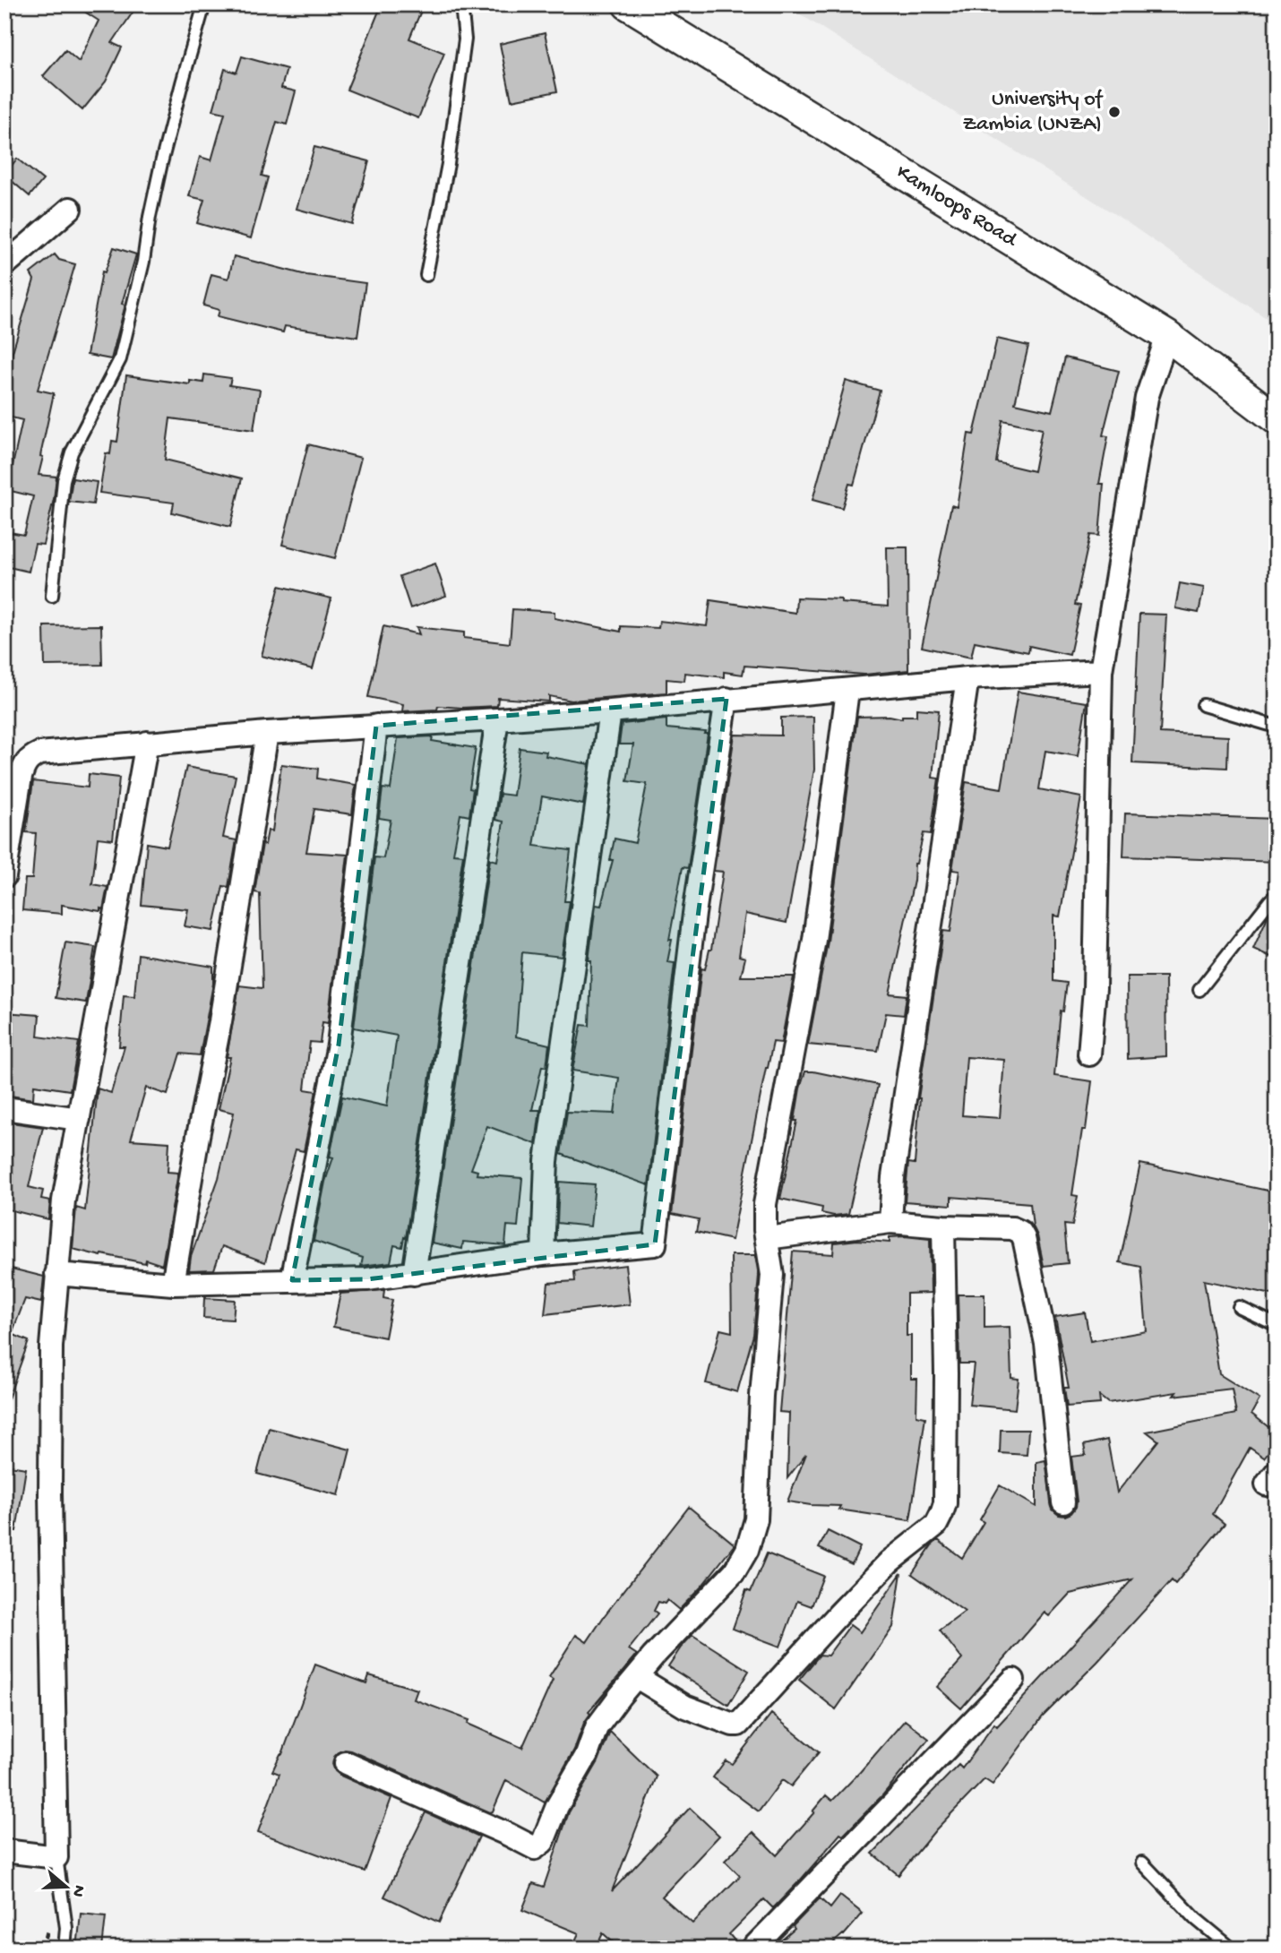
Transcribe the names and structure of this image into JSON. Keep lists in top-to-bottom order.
{
  "streets": {
    "main road": ["Kamloops Road"]
  },
  "places": ["University of Zambia (UNZA)"],
  "north": "right"
}
